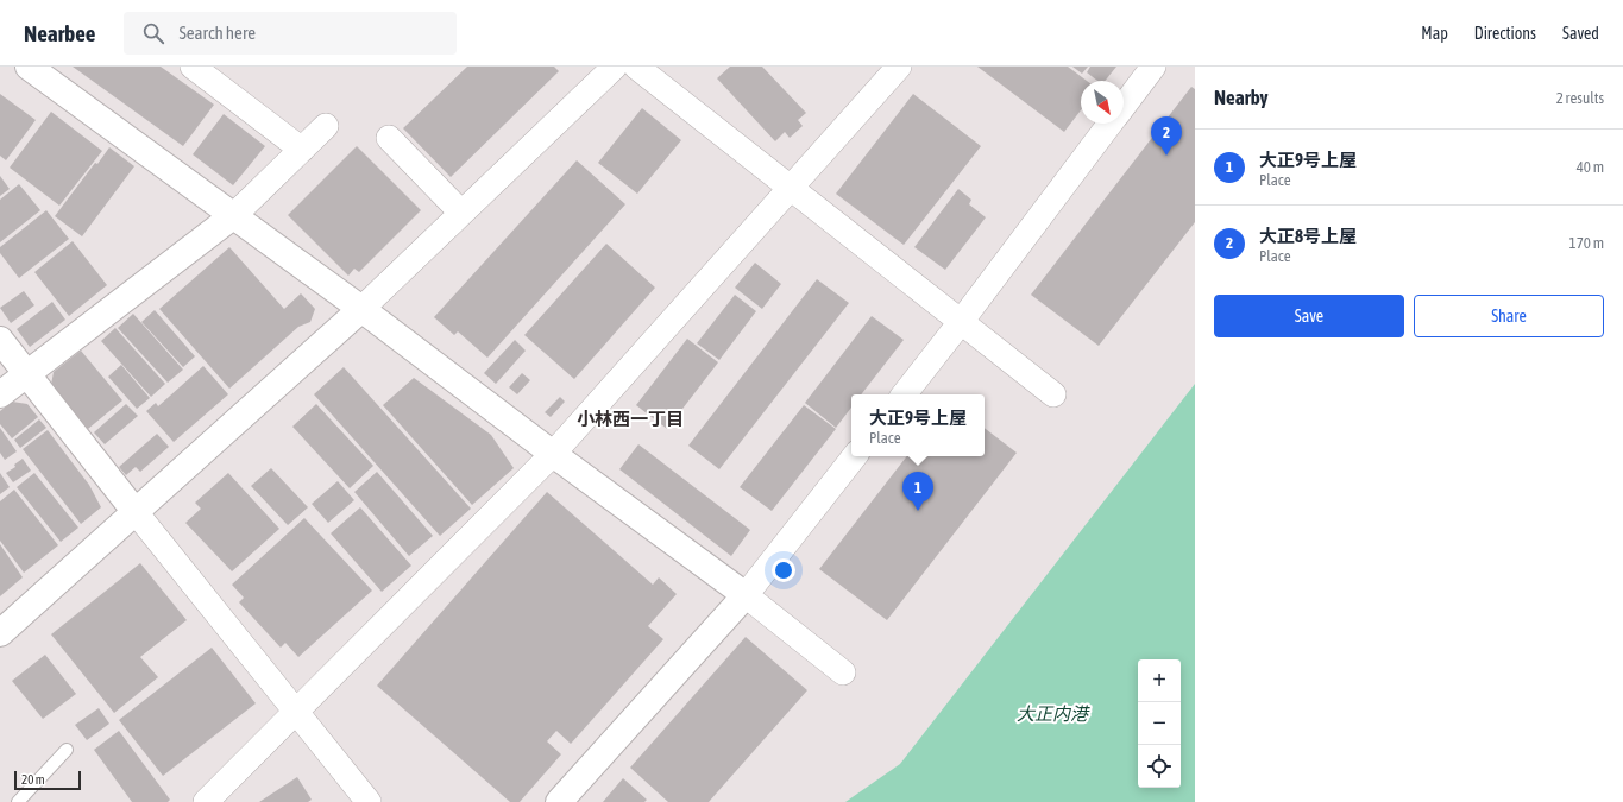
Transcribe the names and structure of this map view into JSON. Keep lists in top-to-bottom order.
{
  "districts": ["小林西一丁目"],
  "water": ["大正内港"],
  "scale_bar": "20 m",
  "north": "bottom right",
  "page": {
    "header": "Nearbee",
    "search": "Search here",
    "nav": ["Map", "Directions", "Saved"],
    "heading": ["Nearby", "2 results"],
    "pins": ["2", "1"],
    "list": [
      {
        "mark": "1",
        "name": "大正9号上屋",
        "note": "Place",
        "value": "40 m"
      },
      {
        "mark": "2",
        "name": "大正8号上屋",
        "note": "Place",
        "value": "170 m"
      }
    ],
    "buttons": ["Save", "Share"],
    "popup": ["大正9号上屋", "Place"],
    "map_buttons": ["+", "−"],
    "scale": "20 m"
  }
}
